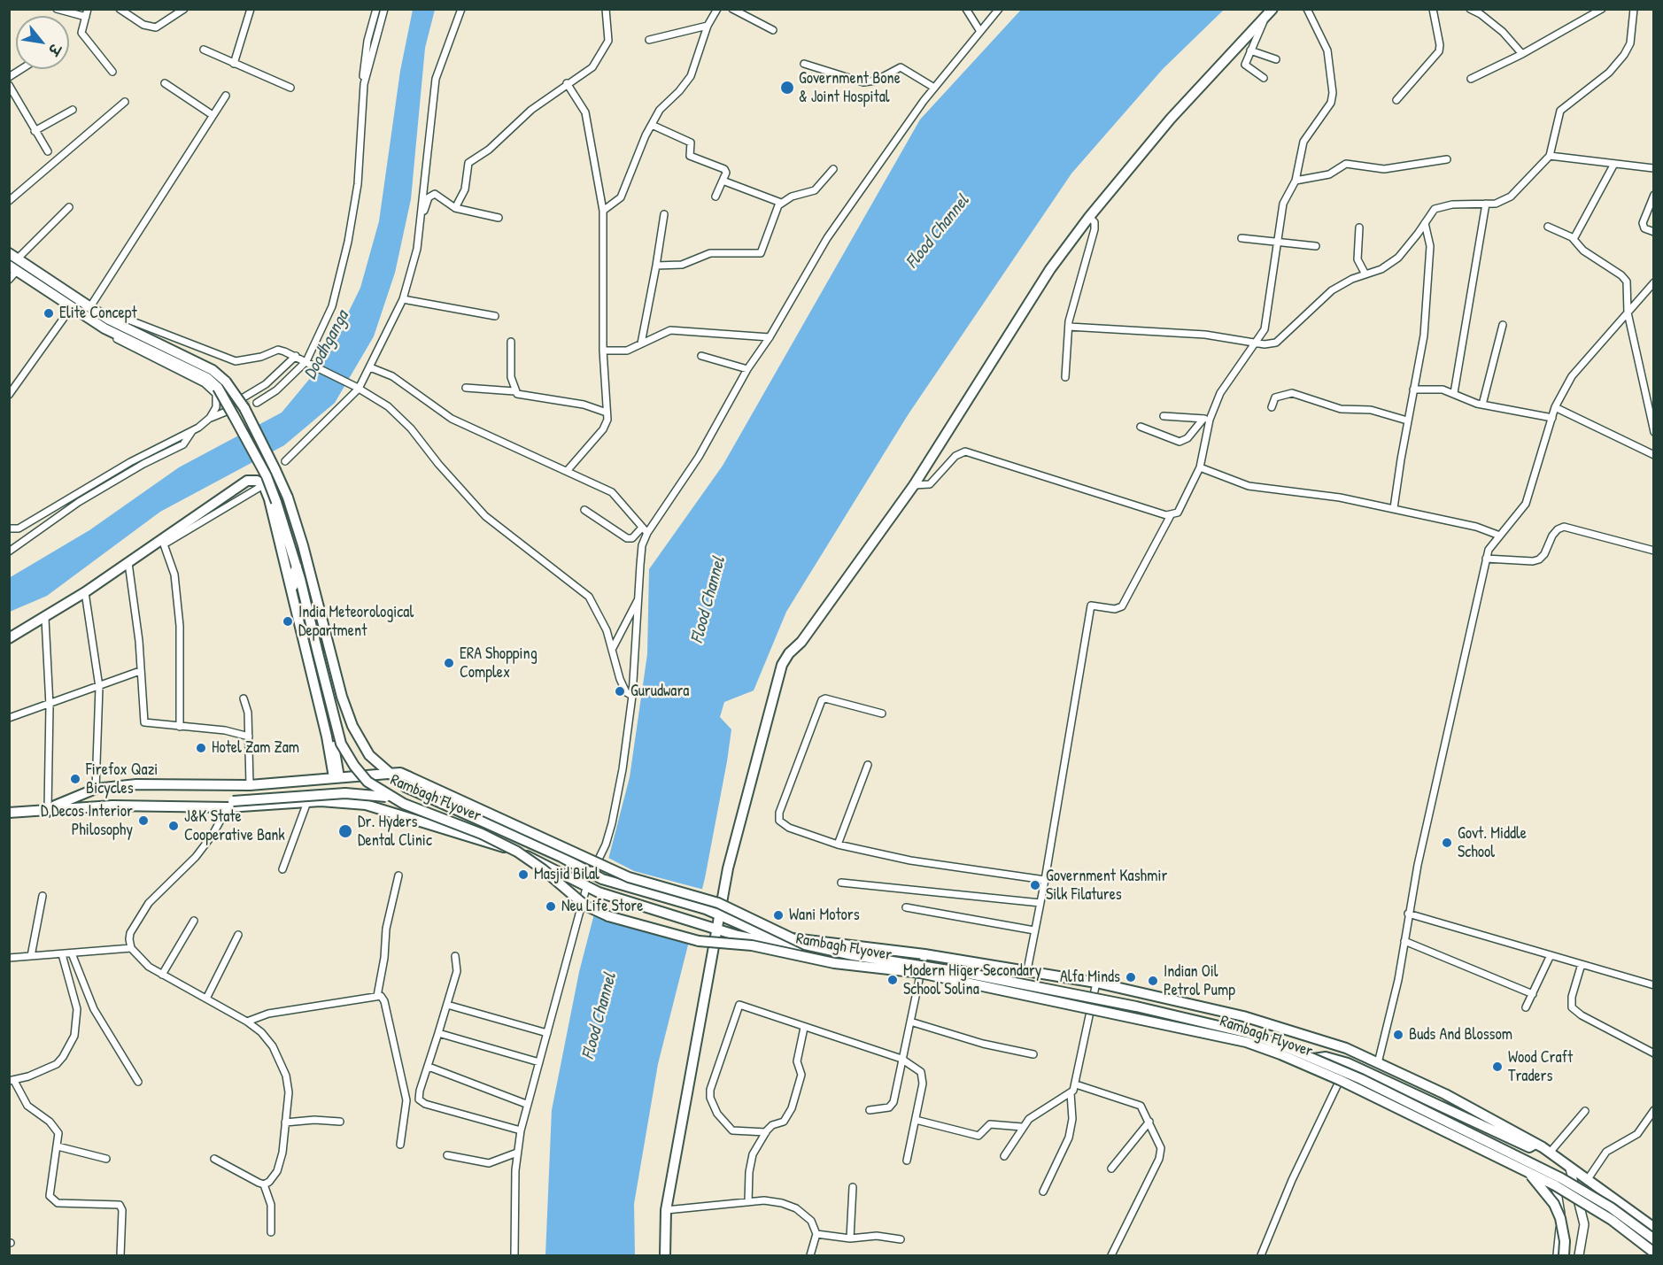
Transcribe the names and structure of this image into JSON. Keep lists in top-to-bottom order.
{
  "streets": {
    "main road": ["Rambagh Flyover"]
  },
  "water": ["Flood Channel", "Doodhganga"],
  "places": [
    "Government Bone & Joint Hospital",
    "Elite Concept",
    "India Meteorological Department",
    "ERA Shopping Complex",
    "Gurudwara",
    "Hotel Zam Zam",
    "Firefox Qazi Bicycles",
    "D,Decos Interior Philosophy",
    "J&K State Cooperative Bank",
    "Dr. Hyders Dental Clinic",
    "Govt. Middle School",
    "Masjid Bilal",
    "Government Kashmir Silk Filatures",
    "Neu Life Store",
    "Wani Motors",
    "Alfa Minds",
    "Modern Higer Secondary School Solina",
    "Indian Oil Petrol Pump",
    "Buds And Blossom",
    "Wood Craft Traders"
  ],
  "north": "bottom right"
}
